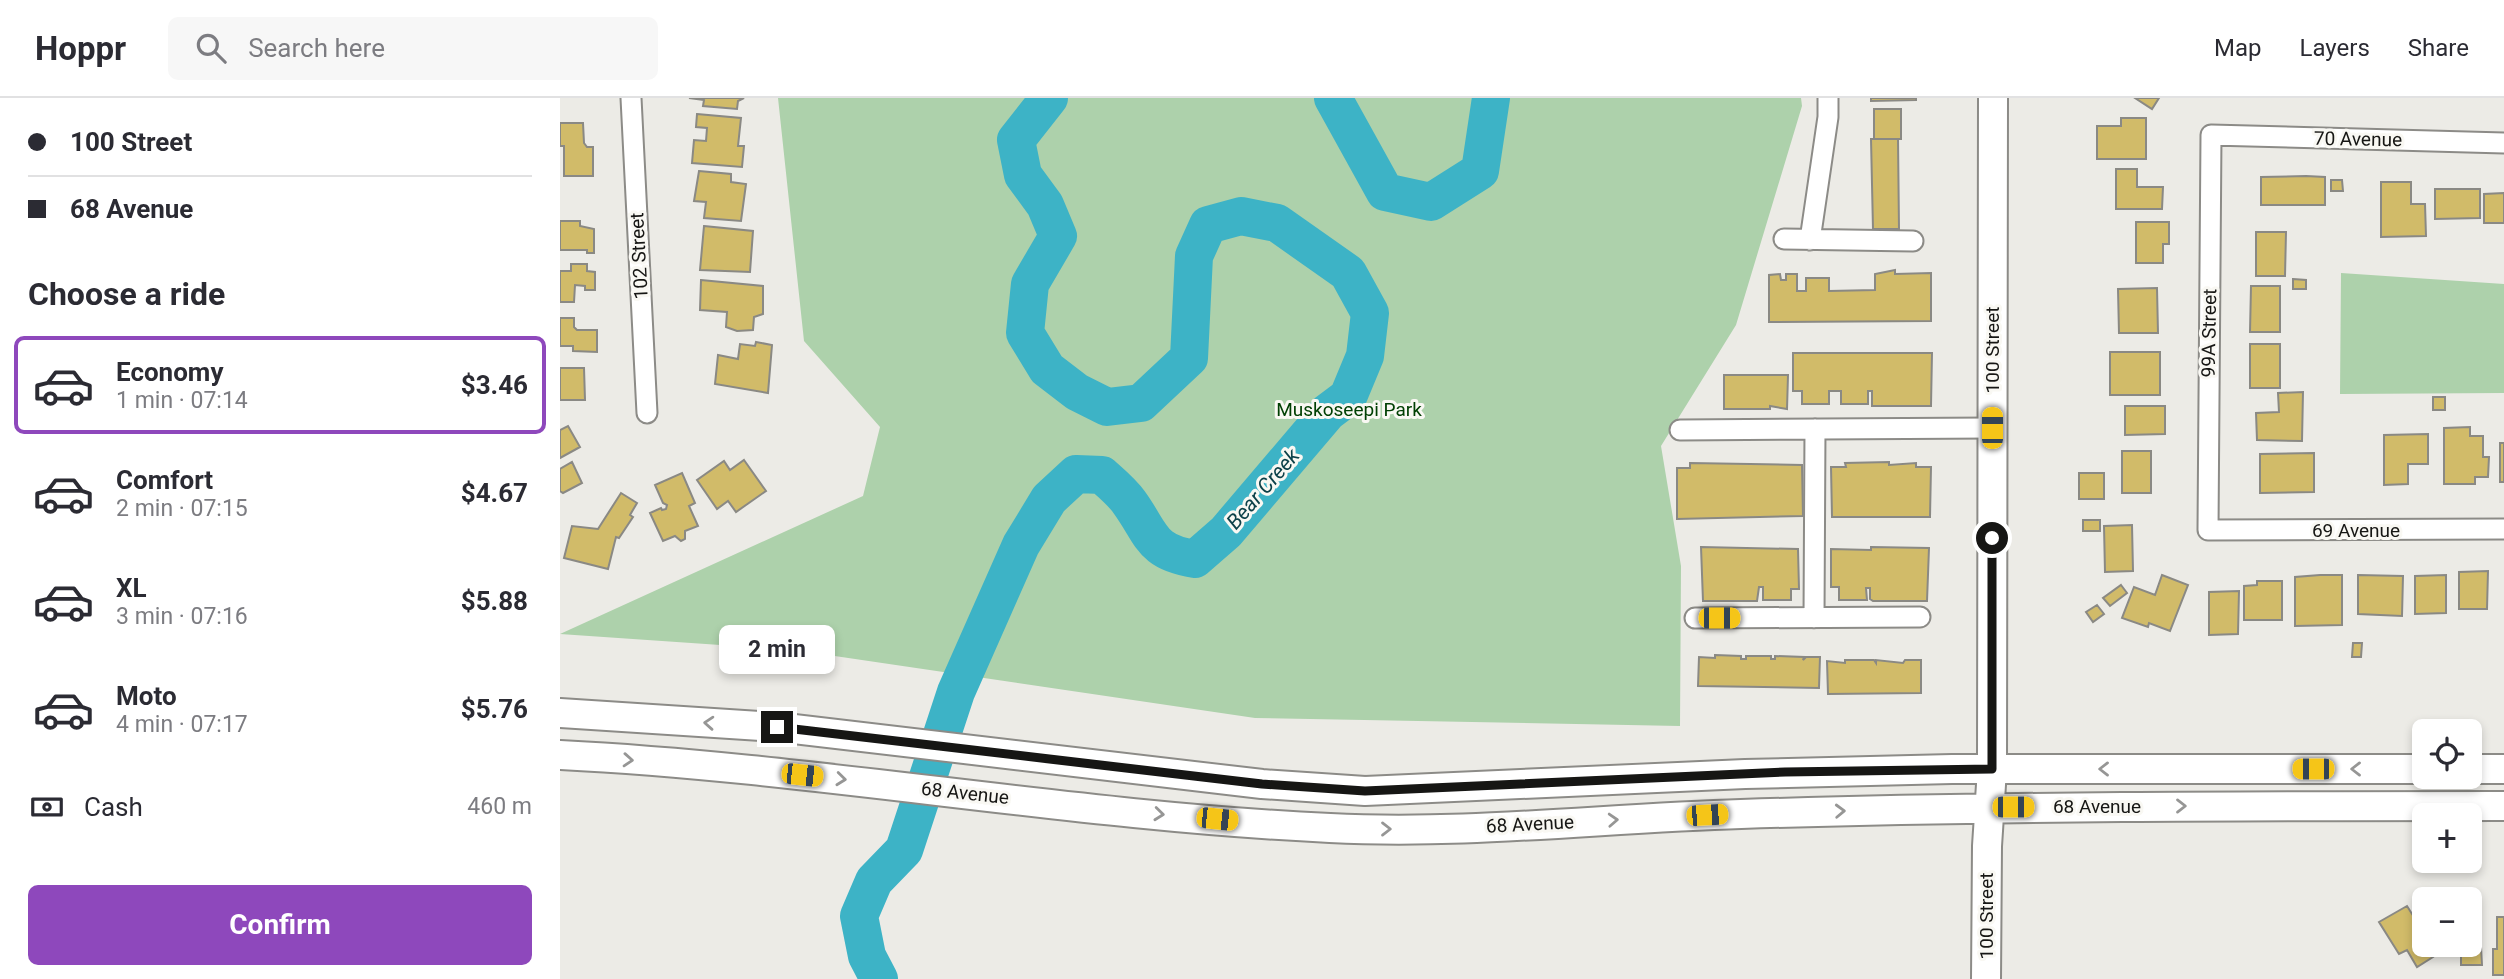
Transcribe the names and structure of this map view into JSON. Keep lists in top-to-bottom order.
{
  "streets": {
    "main road": ["100 Street", "68 Avenue"],
    "street": [
      "70 Avenue",
      "102 Street",
      "99A Street",
      "69 Avenue"
    ]
  },
  "crossings": [
    ["70 Avenue", "99A Street"],
    ["99A Street", "69 Avenue"],
    ["100 Street", "68 Avenue"]
  ],
  "water": ["Bear Creek"],
  "parks": ["Muskoseepi Park"],
  "page": {
    "header": "Hoppr",
    "search": "Search here",
    "nav": ["Map", "Layers", "Share"],
    "banner": ["100 Street", "68 Avenue"],
    "heading": "Choose a ride",
    "list": [
      {
        "name": "Economy",
        "note": "1 min · 07:14",
        "value": "$3.46"
      },
      {
        "name": "Comfort",
        "note": "2 min · 07:15",
        "value": "$4.67"
      },
      {
        "name": "XL",
        "note": "3 min · 07:16",
        "value": "$5.88"
      },
      {
        "name": "Moto",
        "note": "4 min · 07:17",
        "value": "$5.76"
      }
    ],
    "bubble": "2 min",
    "map_buttons": ["+", "−"],
    "pay": ["Cash", "460 m"],
    "buttons": "Confirm"
  }
}
